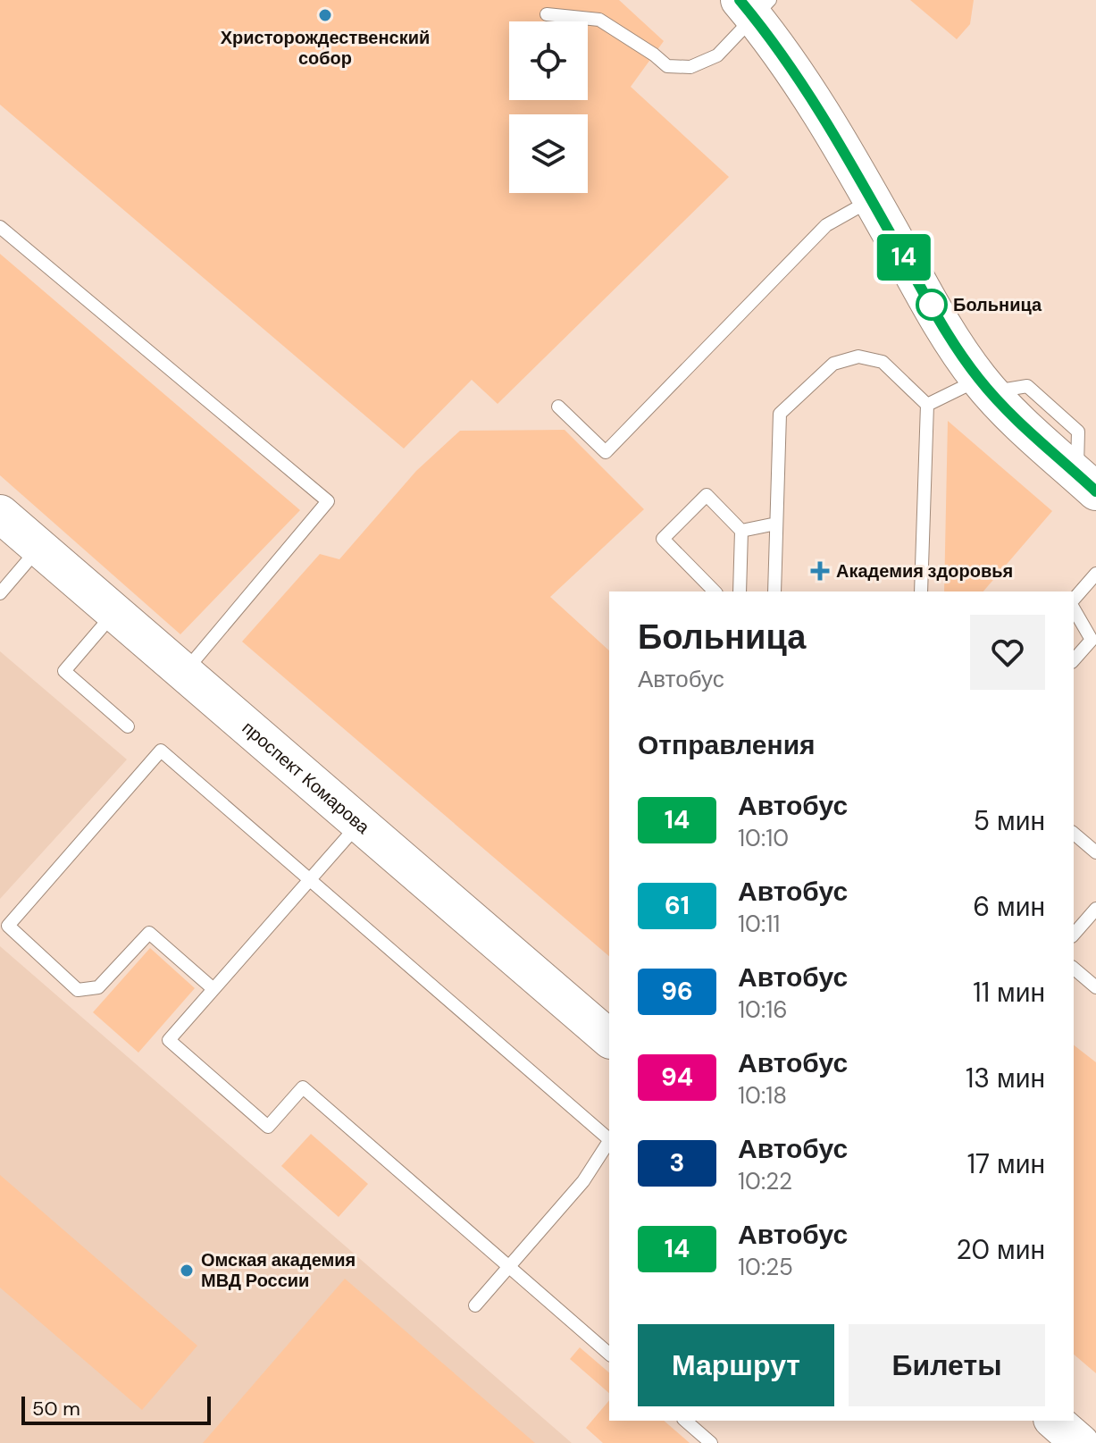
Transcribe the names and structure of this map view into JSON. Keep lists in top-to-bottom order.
{
  "streets": {
    "main road": ["проспект Комарова"]
  },
  "places": {
    "other": ["Христорождественский собор", "Больница", "Омская академия МВД России"],
    "health": ["Академия здоровья"]
  },
  "lines": ["bus line 14"],
  "scale_bar": "50 m",
  "page": {
    "on_map": "14",
    "heading": [
      ["Больница", "Автобус"],
      "Отправления"
    ],
    "list": [
      {
        "mark": "14",
        "name": "Автобус",
        "note": "10:10",
        "value": "5 мин"
      },
      {
        "mark": "61",
        "name": "Автобус",
        "note": "10:11",
        "value": "6 мин"
      },
      {
        "mark": "96",
        "name": "Автобус",
        "note": "10:16",
        "value": "11 мин"
      },
      {
        "mark": "94",
        "name": "Автобус",
        "note": "10:18",
        "value": "13 мин"
      },
      {
        "mark": "3",
        "name": "Автобус",
        "note": "10:22",
        "value": "17 мин"
      },
      {
        "mark": "14",
        "name": "Автобус",
        "note": "10:25",
        "value": "20 мин"
      }
    ],
    "buttons": ["Маршрут", "Билеты"],
    "scale": "50 m"
  }
}
